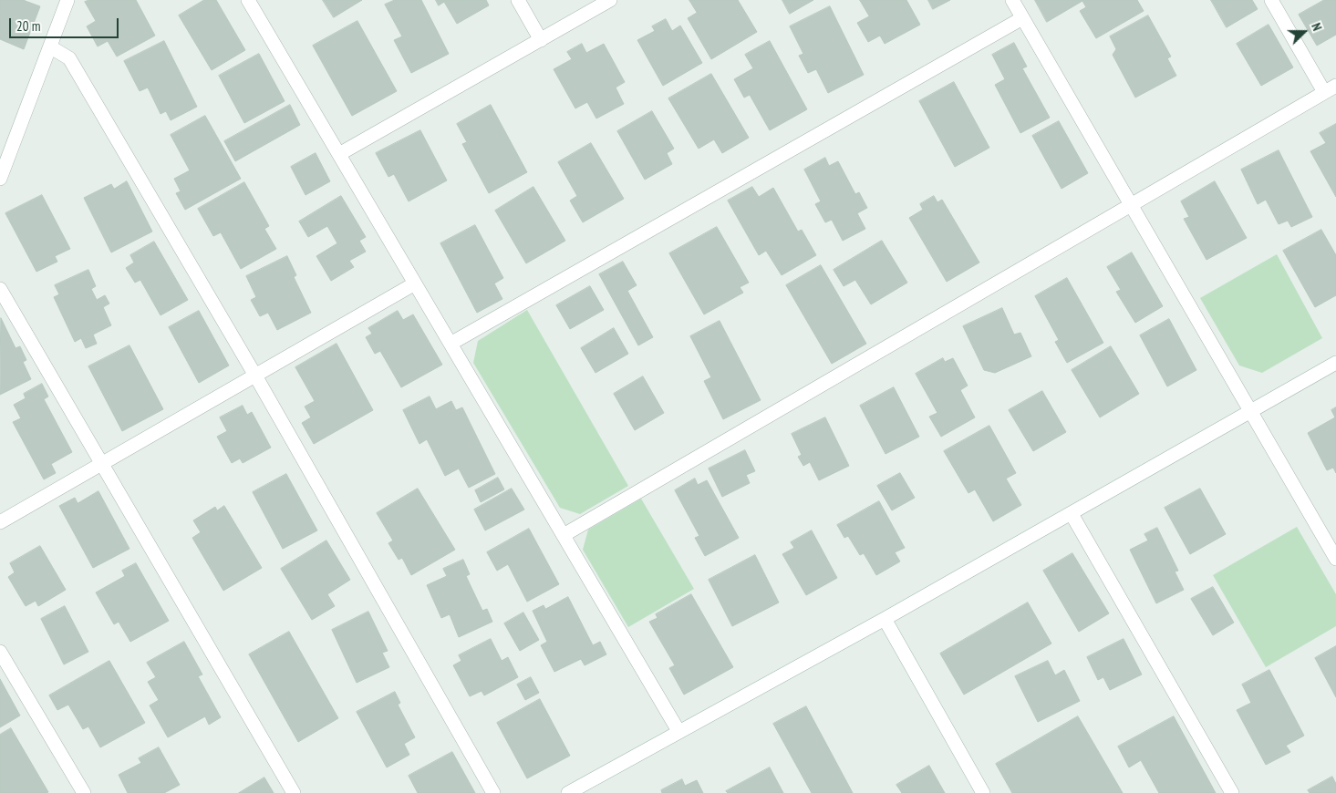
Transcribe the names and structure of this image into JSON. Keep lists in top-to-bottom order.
{
  "scale_bar": "20 m",
  "north": "right"
}
